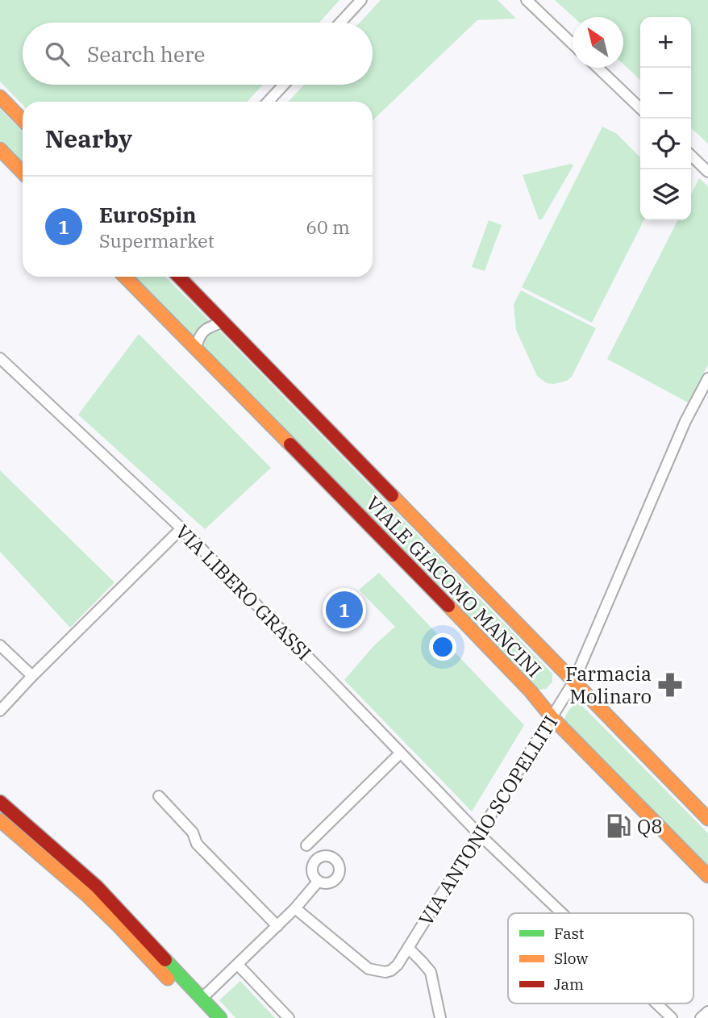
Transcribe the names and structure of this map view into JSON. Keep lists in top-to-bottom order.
{
  "streets": {
    "street": ["VIALE GIACOMO MANCINI", "VIA LIBERO GRASSI", "VIA ANTONIO SCOPELLITI"]
  },
  "crossings": [
    ["VIALE GIACOMO MANCINI", "VIA ANTONIO SCOPELLITI"],
    ["VIA LIBERO GRASSI", "VIA ANTONIO SCOPELLITI"]
  ],
  "places": {
    "pharmacy": ["Farmacia Molinaro"],
    "fuel station": ["Q8"]
  },
  "legend": ["Fast", "Slow", "Jam"],
  "north": "top left",
  "page": {
    "map_buttons": ["+", "−"],
    "search": "Search here",
    "heading": "Nearby",
    "list": [
      {
        "mark": "1",
        "name": "EuroSpin",
        "note": "Supermarket",
        "value": "60 m"
      }
    ],
    "pins": "1"
  }
}
